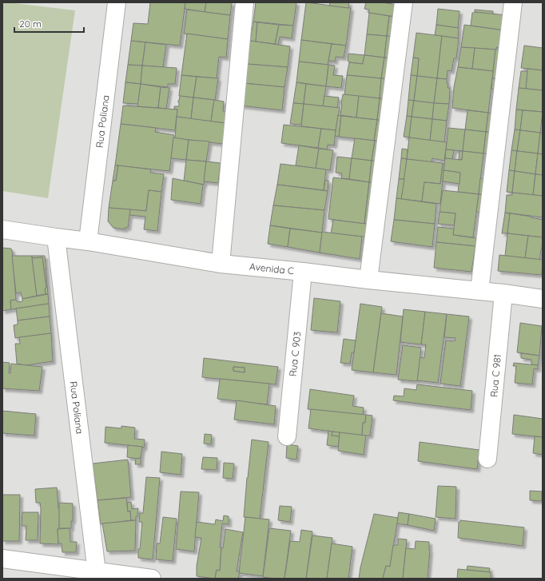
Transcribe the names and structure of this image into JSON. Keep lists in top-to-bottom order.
{
  "streets": {
    "street": [
      "Rua Poliana",
      "Avenida C",
      "Rua C 903",
      "Rua C 981"
    ]
  },
  "crossings": [
    ["Rua Poliana", "Avenida C"],
    ["Avenida C", "Rua C 903"],
    ["Avenida C", "Rua C 981"]
  ],
  "scale_bar": "20 m"
}
